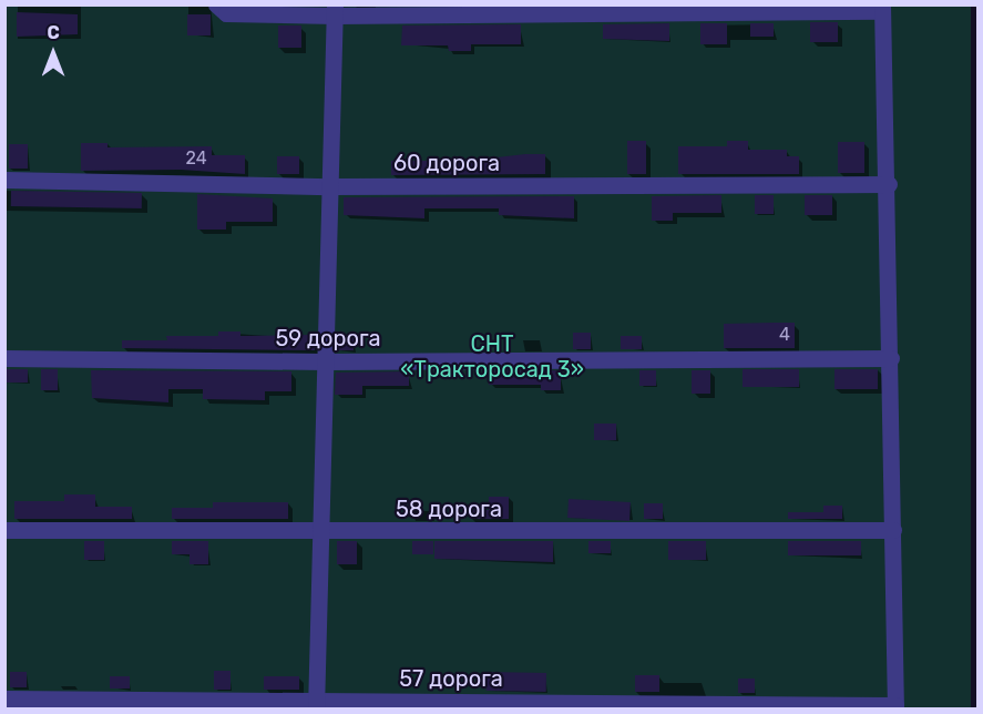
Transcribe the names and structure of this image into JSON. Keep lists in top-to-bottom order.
{
  "streets": {
    "street": [
      "60 дорога",
      "59 дорога",
      "58 дорога",
      "57 дорога"
    ]
  },
  "parks": ["СНТ «Тракторосад 3»"],
  "house_numbers": ["24", "4"],
  "north": "top"
}
